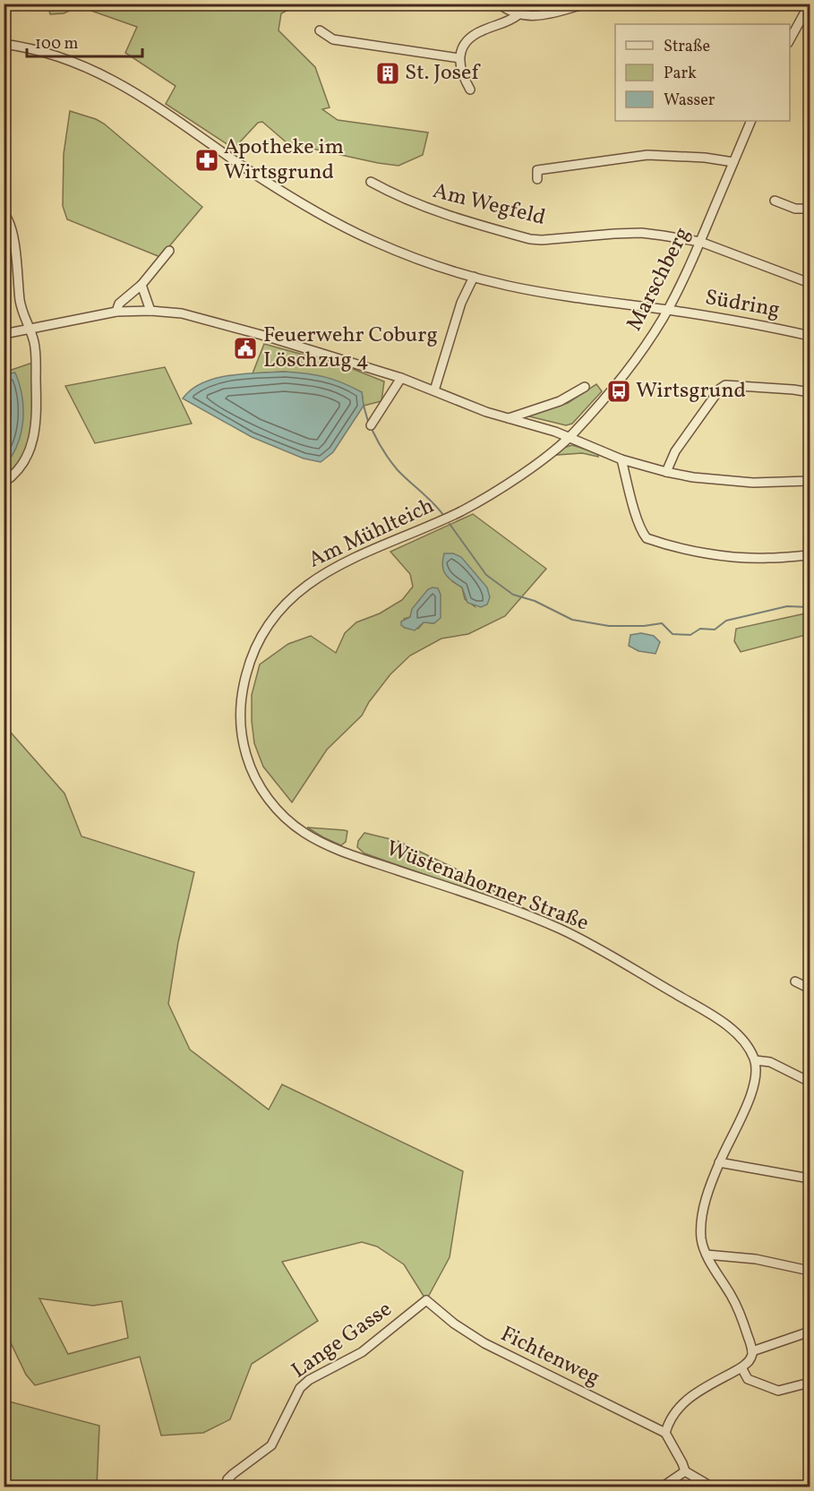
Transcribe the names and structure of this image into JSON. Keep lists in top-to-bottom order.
{
  "streets": {
    "street": [
      "Am Wegfeld",
      "Marschberg",
      "Südring",
      "Am Mühlteich",
      "Wüstenahorner Straße",
      "Lange Gasse",
      "Fichtenweg"
    ]
  },
  "crossings": [
    ["Am Wegfeld", "Marschberg"],
    ["Marschberg", "Südring"],
    ["Marschberg", "Am Mühlteich"],
    ["Am Mühlteich", "Wüstenahorner Straße"],
    ["Lange Gasse", "Fichtenweg"]
  ],
  "places": {
    "building": ["St. Josef"],
    "pharmacy": ["Apotheke im Wirtsgrund"],
    "public building": ["Feuerwehr Coburg Löschzug 4"],
    "bus stop": ["Wirtsgrund"]
  },
  "legend": ["Straße", "Park", "Wasser"],
  "scale_bar": "100 m"
}
